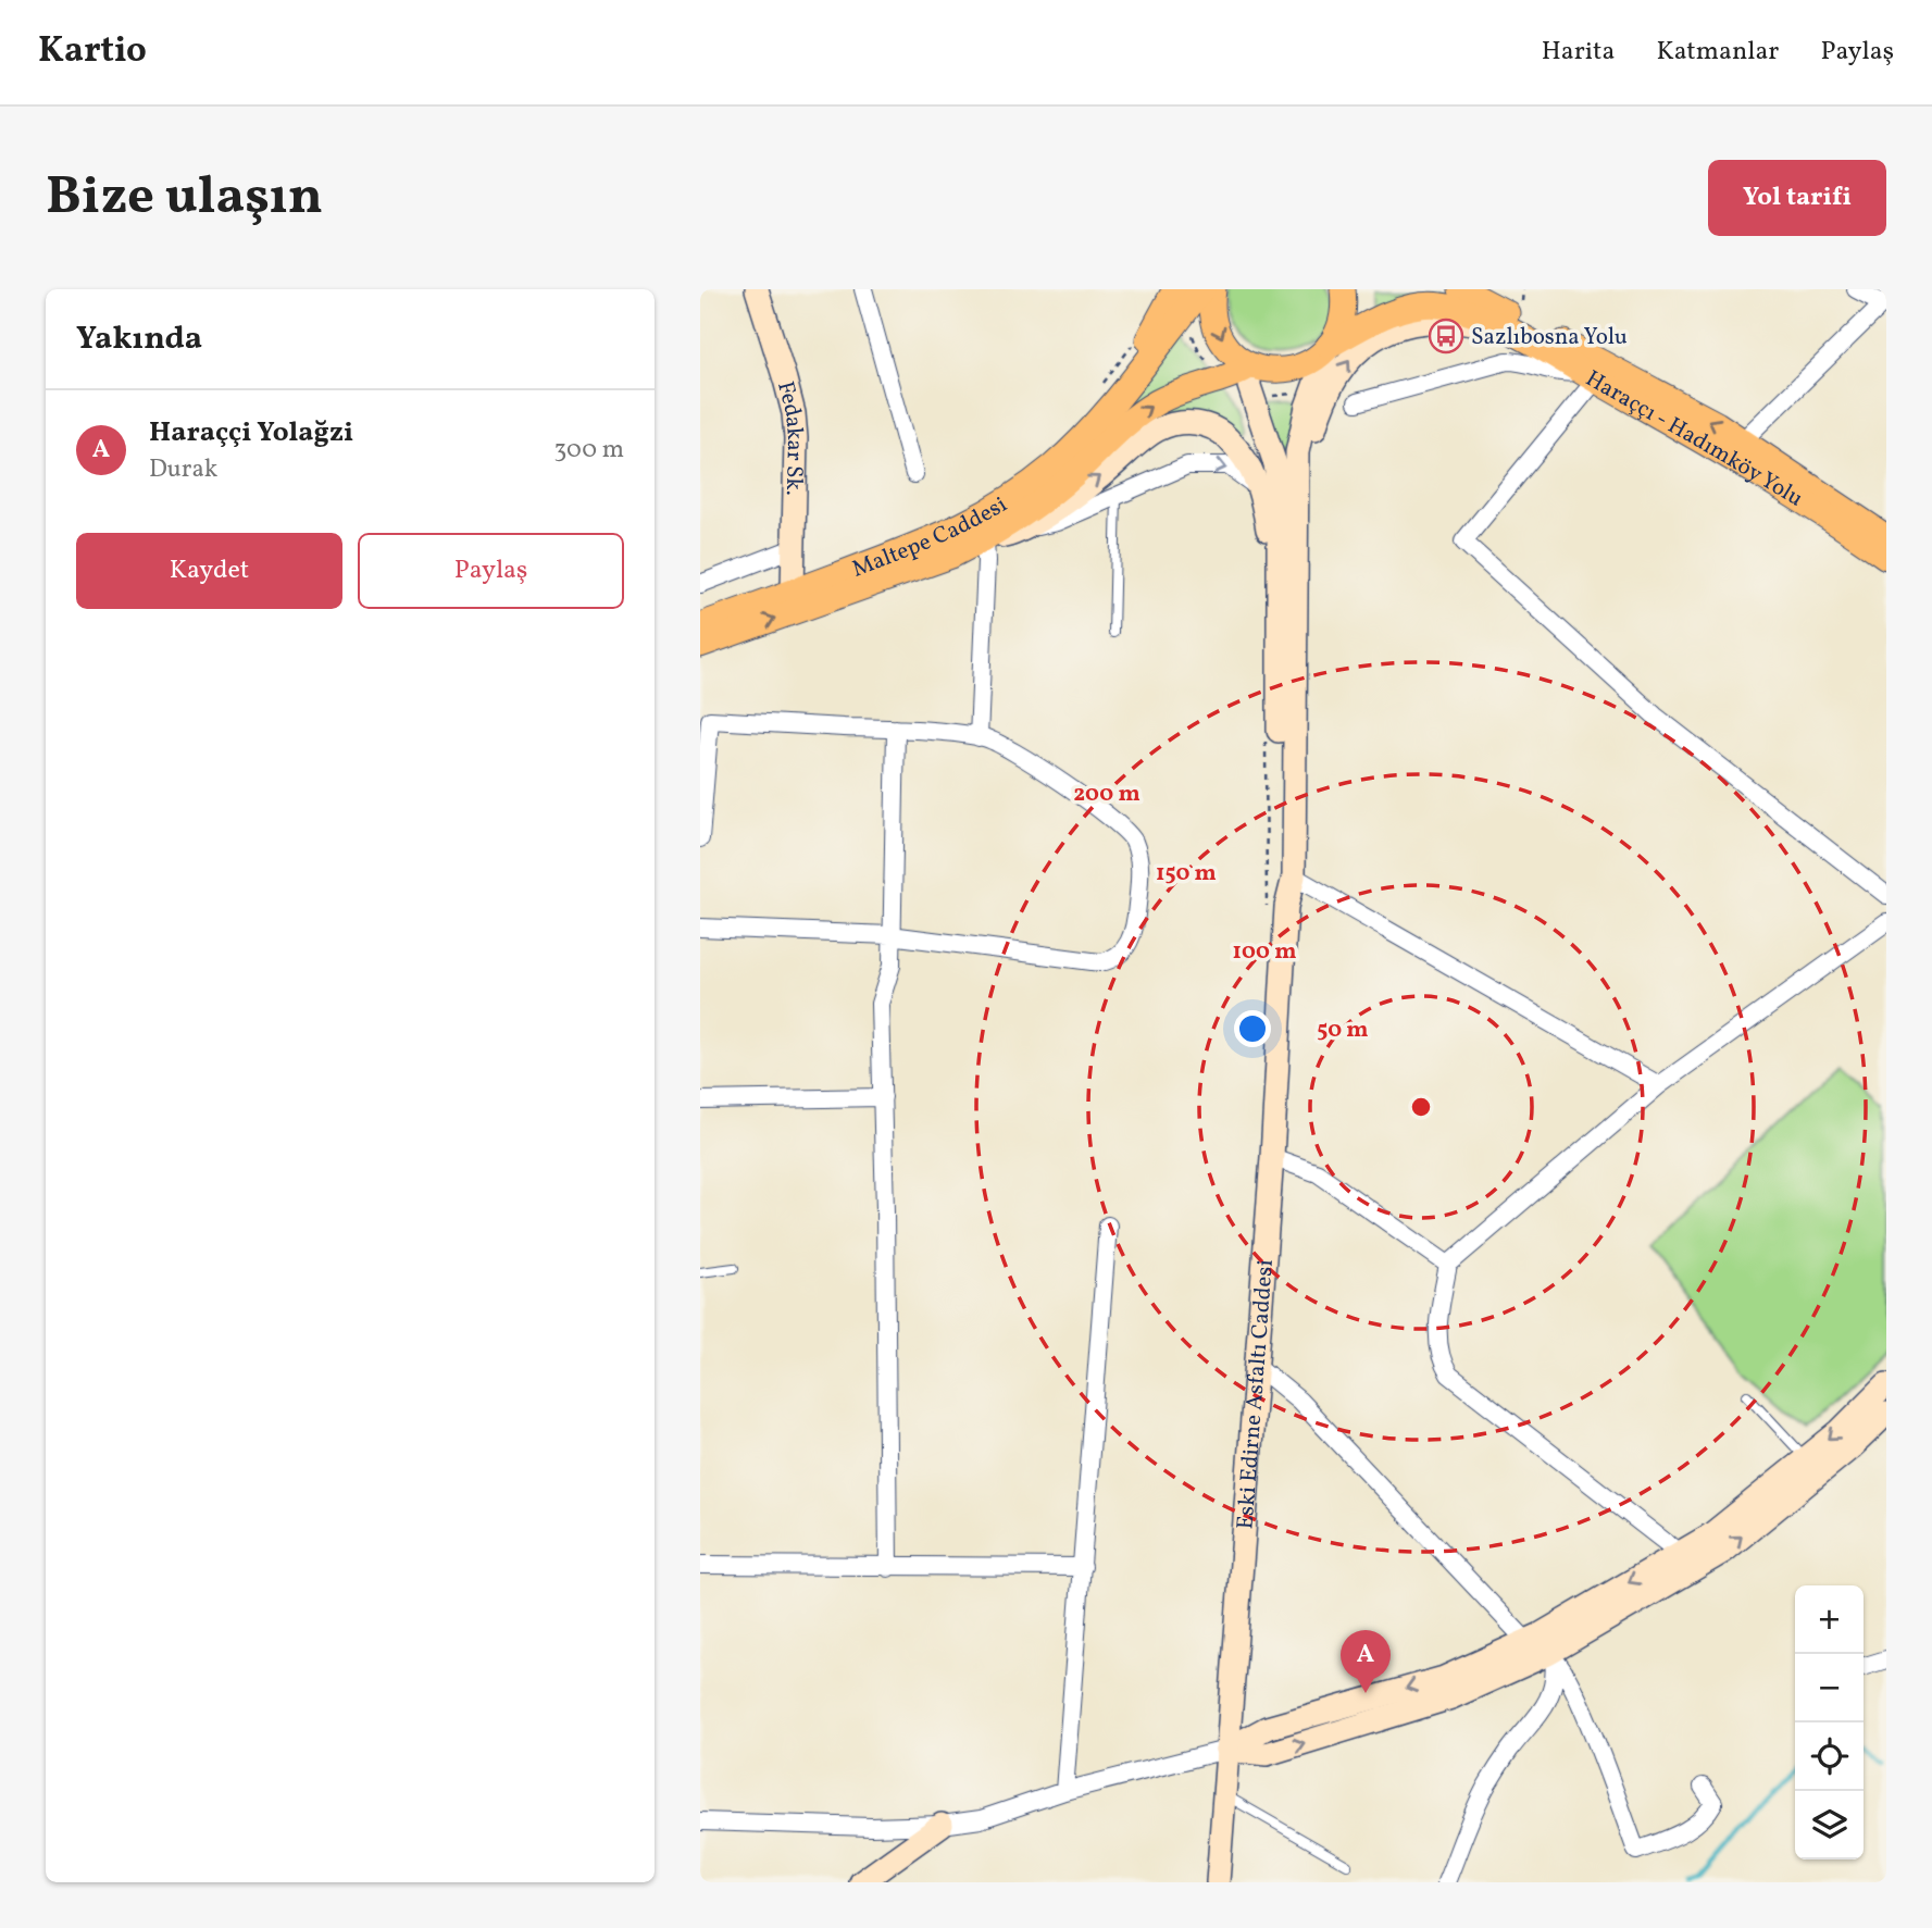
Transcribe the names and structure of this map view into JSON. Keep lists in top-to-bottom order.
{
  "streets": {
    "main road": [
      "Fedakar Sk.",
      "Haraççı - Hadımköy Yolu",
      "Maltepe Caddesi",
      "Eski Edirne Asfaltı Caddesi"
    ]
  },
  "crossings": [
    ["Fedakar Sk.", "Maltepe Caddesi"],
    ["Haraççı - Hadımköy Yolu", "Maltepe Caddesi"]
  ],
  "places": {
    "bus stop": ["Sazlıbosna Yolu"]
  },
  "page": {
    "header": "Kartio",
    "nav": ["Harita", "Katmanlar", "Paylaş"],
    "buttons": [
      "Yol tarifi",
      ["Kaydet", "Paylaş"]
    ],
    "title": "Bize ulaşın",
    "heading": "Yakında",
    "list": [
      {
        "mark": "A",
        "name": "Haraççi Yolağzi",
        "note": "Durak",
        "value": "300 m"
      }
    ],
    "map_buttons": ["+", "−"],
    "pins": "A"
  },
  "rings": [
    "200 m",
    "150 m",
    "100 m",
    "50 m"
  ]
}
